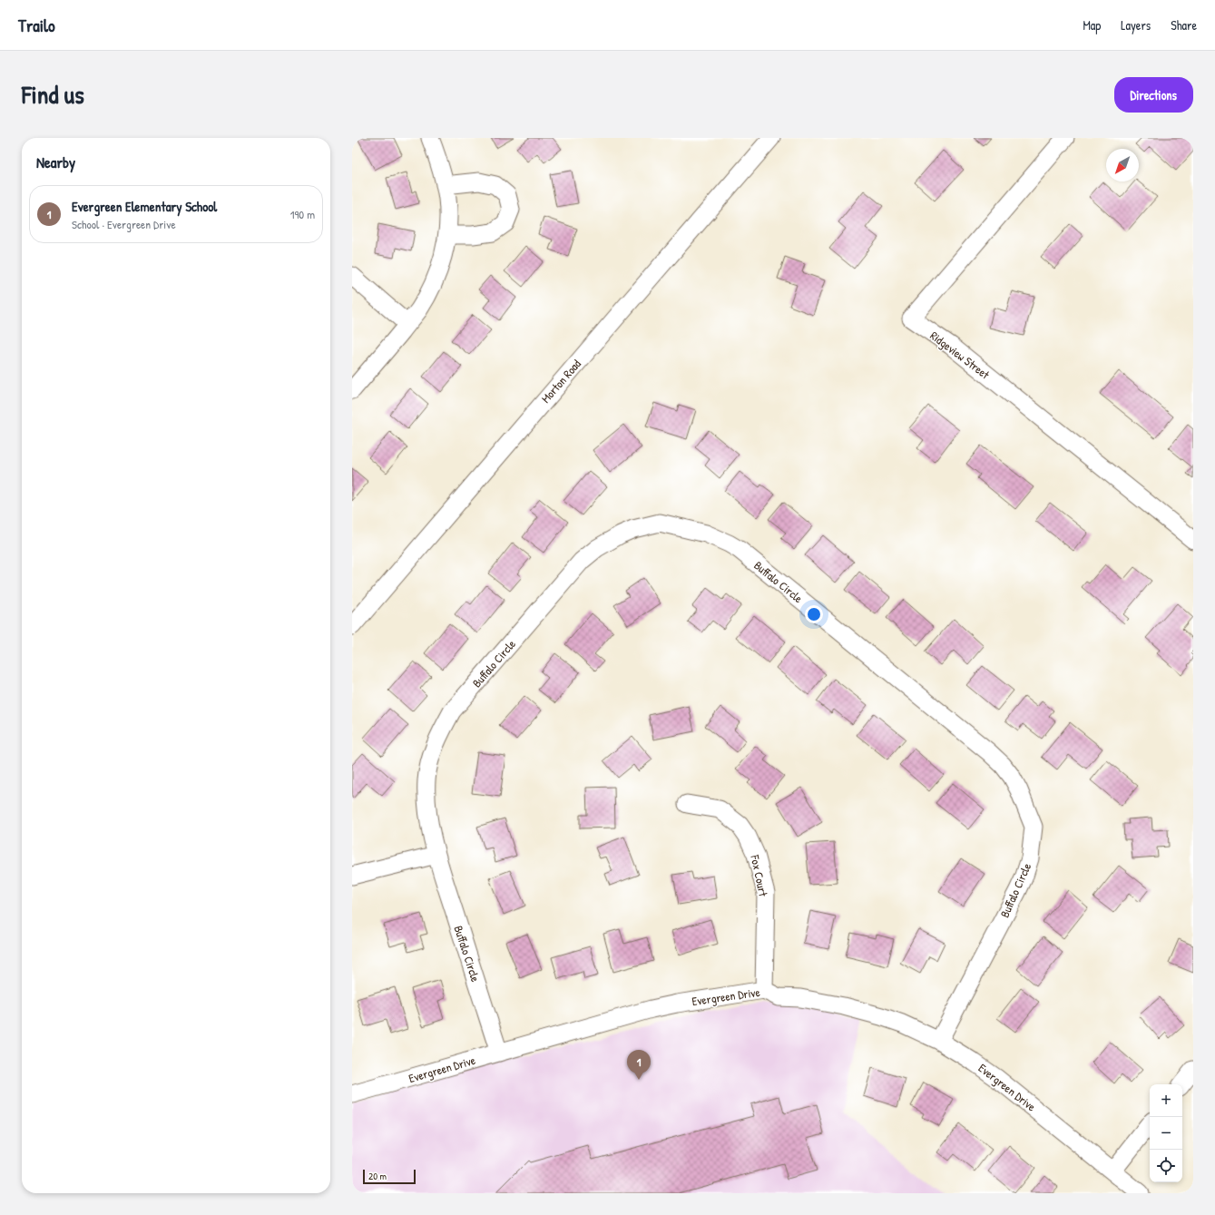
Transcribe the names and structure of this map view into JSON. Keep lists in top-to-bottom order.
{
  "streets": {
    "street": [
      "Ridgeview Street",
      "Morton Road",
      "Buffalo Circle",
      "Fox Court",
      "Evergreen Drive"
    ]
  },
  "crossings": [
    ["Buffalo Circle", "Evergreen Drive"],
    ["Fox Court", "Evergreen Drive"]
  ],
  "scale_bar": "20 m",
  "north": "bottom left",
  "page": {
    "header": "Trailo",
    "nav": ["Map", "Layers", "Share"],
    "title": "Find us",
    "buttons": "Directions",
    "heading": "Nearby",
    "list": [
      {
        "mark": "1",
        "name": "Evergreen Elementary School",
        "note": "School · Evergreen Drive",
        "value": "190 m"
      }
    ],
    "pins": "1",
    "map_buttons": ["+", "−"],
    "scale": "20 m"
  }
}
